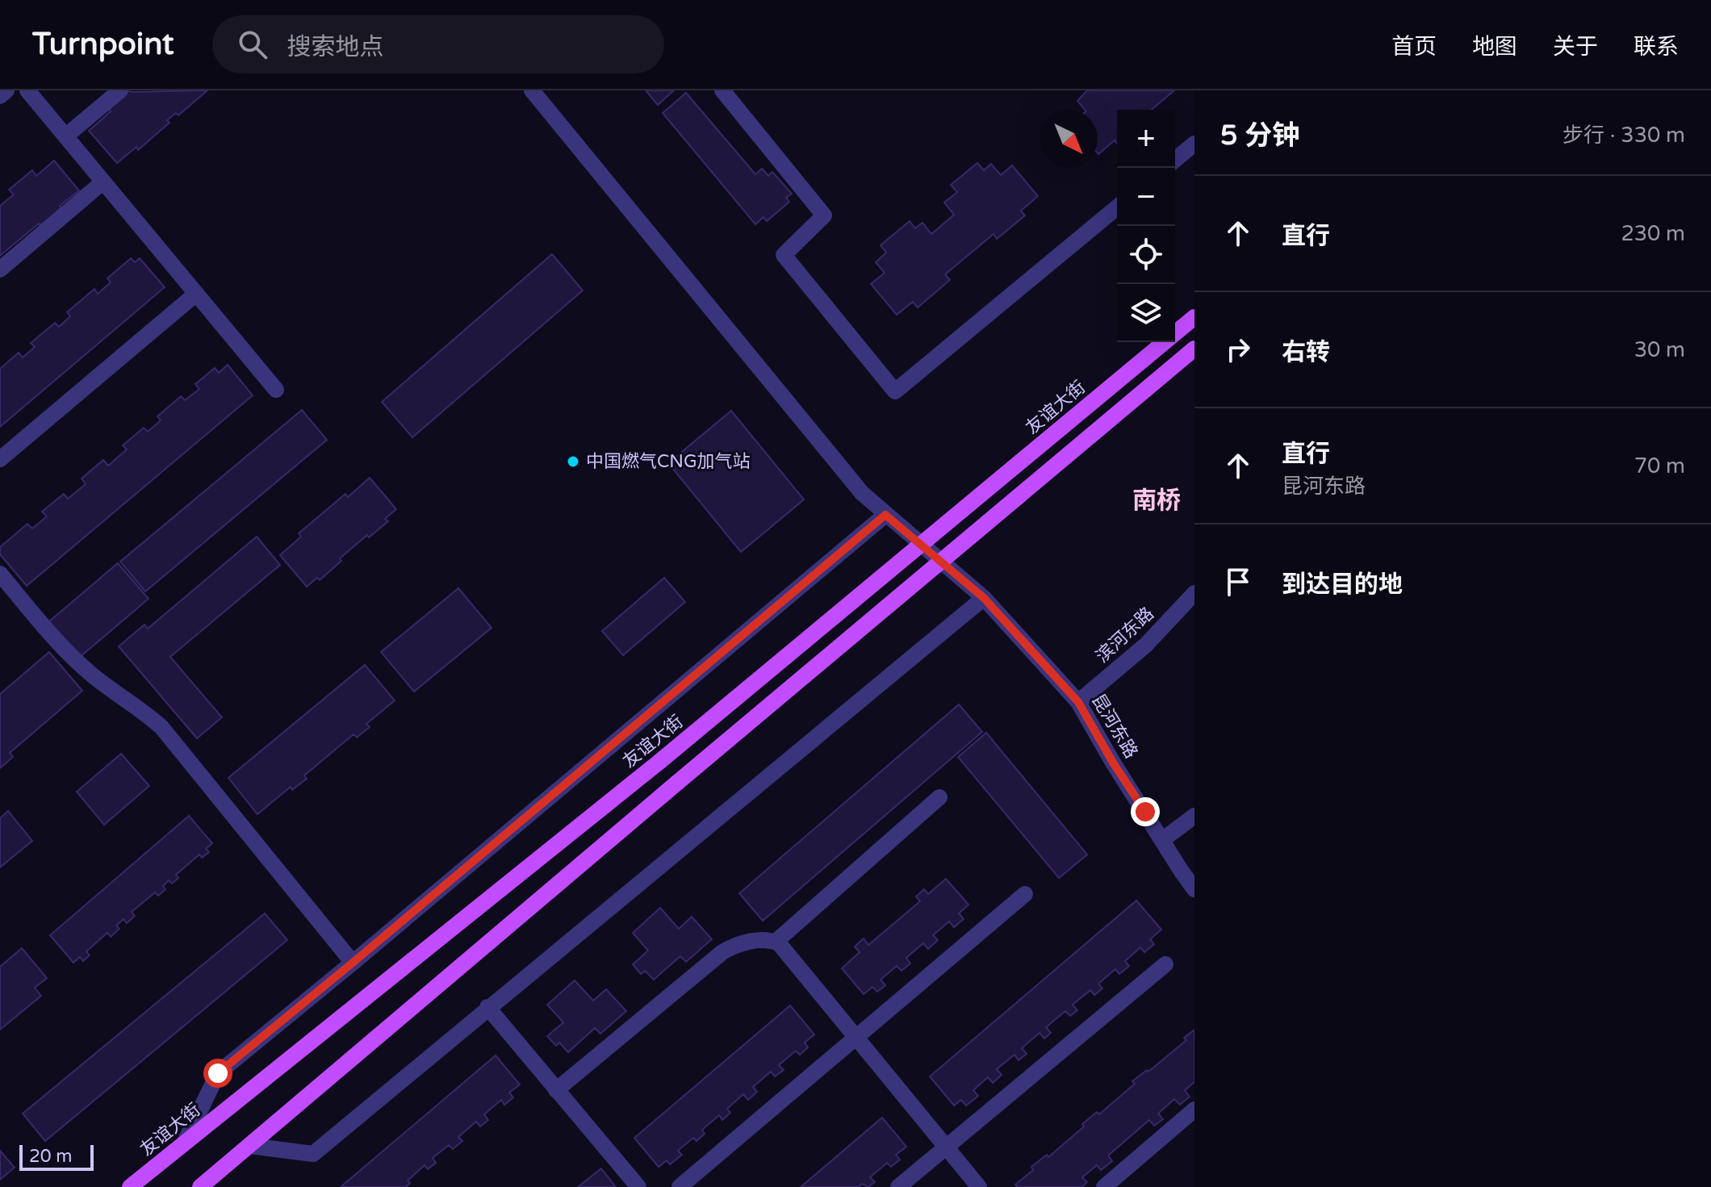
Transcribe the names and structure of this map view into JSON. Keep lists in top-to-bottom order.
{
  "streets": {
    "main road": ["友谊大街"],
    "street": ["滨河东路", "昆河东路"]
  },
  "crossings": [
    ["滨河东路", "昆河东路"]
  ],
  "districts": ["南桥"],
  "places": ["中国燃气CNG加气站"],
  "scale_bar": "20 m",
  "north": "bottom right",
  "page": {
    "header": "Turnpoint",
    "search": "搜索地点",
    "nav": [
      "首页",
      "地图",
      "关于",
      "联系"
    ],
    "heading": ["5 分钟", "步行 · 330 m"],
    "map_buttons": ["+", "−"],
    "list": [
      ["直行", "230 m"],
      ["右转", "30 m"],
      ["直行", "昆河东路", "70 m"],
      "到达目的地"
    ],
    "scale": "20 m"
  }
}
